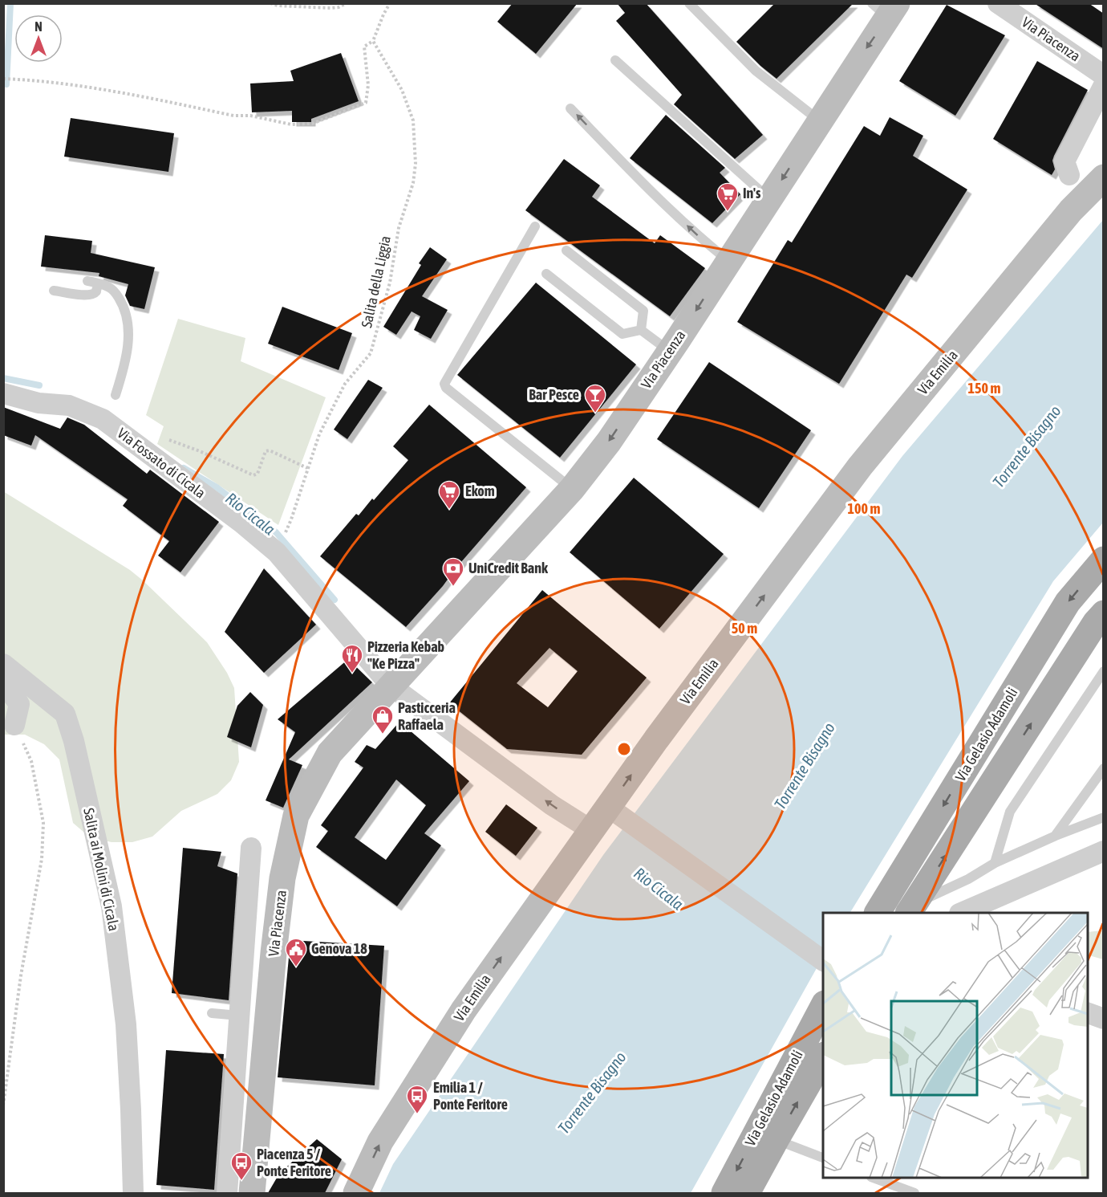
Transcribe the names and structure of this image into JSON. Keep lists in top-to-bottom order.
{
  "streets": {
    "main road": ["Via Piacenza", "Via Emilia", "Via Gelasio Adamoli"],
    "street": ["Via Fossato di Cicala", "Salita ai Molini di Cicala"],
    "path": ["Salita della Liggia"]
  },
  "crossings": [
    ["Via Piacenza", "Via Fossato di Cicala"]
  ],
  "one_way": ["Via Emilia"],
  "water": ["Torrente Bisagno", "Rio Cicala"],
  "places": {
    "supermarket": ["In's", "Ekom"],
    "bar": ["Bar Pesce"],
    "bank": ["UniCredit Bank"],
    "restaurant": ["Pizzeria Kebab \"Ke Pizza\""],
    "shop": ["Pasticceria Raffaela"],
    "public building": ["Genova 18"],
    "bus stop": ["Emilia 1 / Ponte Feritore", "Piacenza 5 / Ponte Feritore"]
  },
  "north": "top",
  "rings": ["150 m", "100 m", "50 m"]
}
